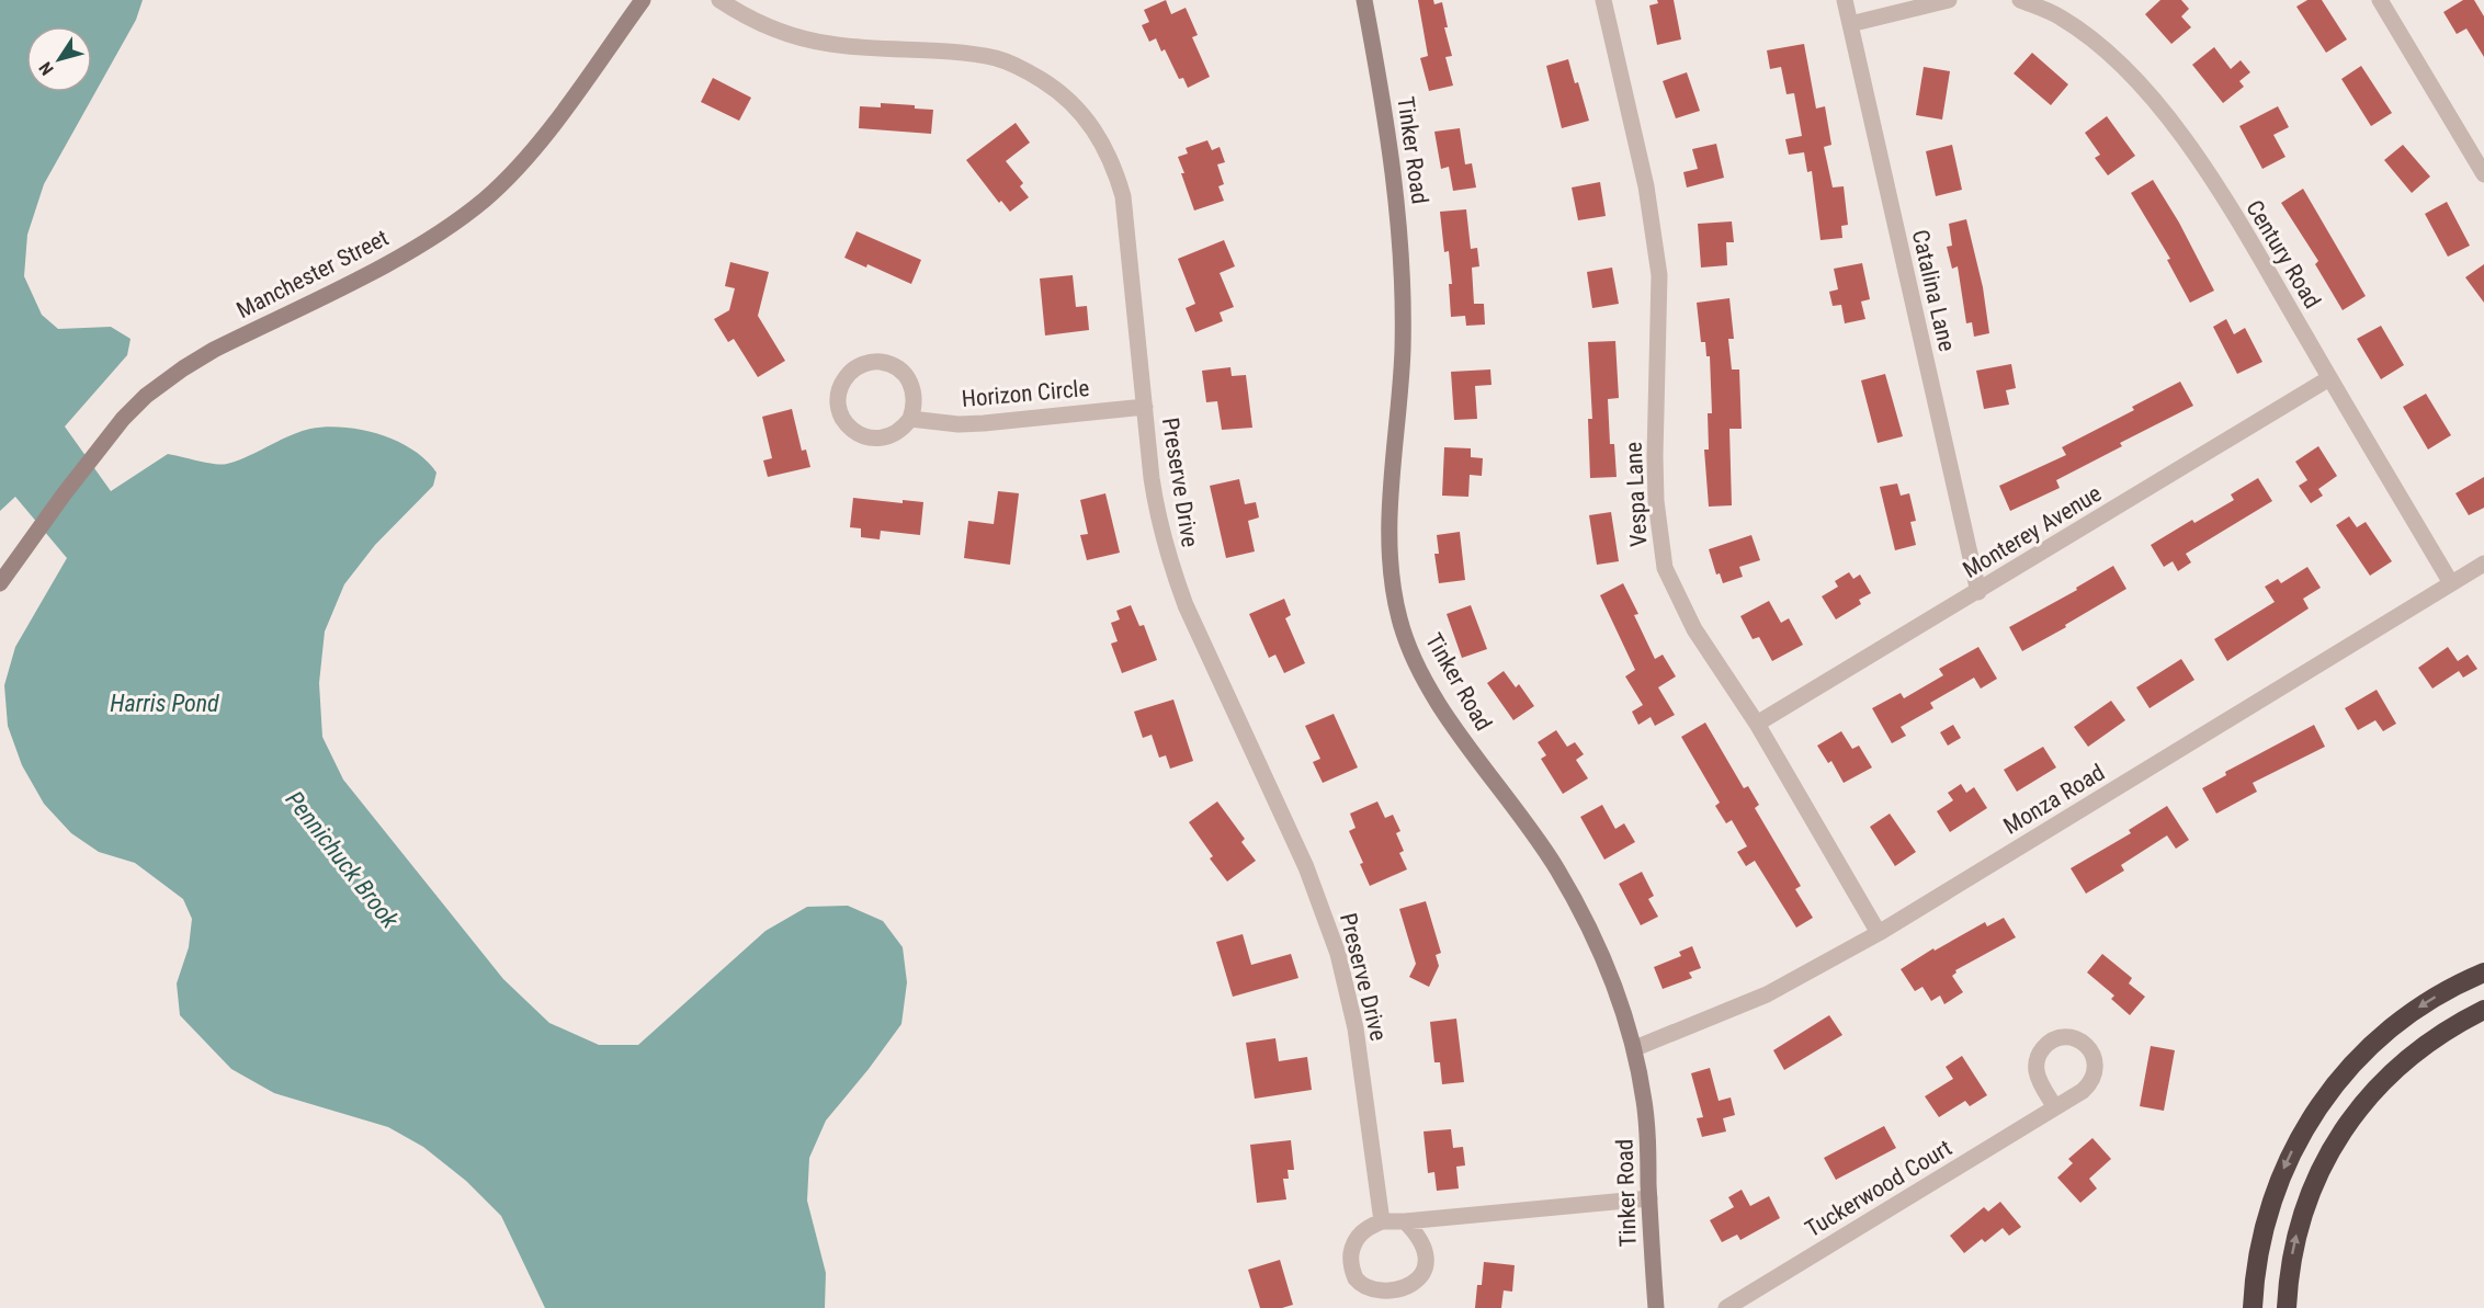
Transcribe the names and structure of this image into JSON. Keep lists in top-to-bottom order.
{
  "streets": {
    "street": [
      "Tinker Road",
      "Century Road",
      "Manchester Street",
      "Catalina Lane",
      "Horizon Circle",
      "Preserve Drive",
      "Vespa Lane",
      "Monterey Avenue",
      "Monza Road",
      "Tuckerwood Court"
    ]
  },
  "crossings": [
    ["Tinker Road", "Monza Road"],
    ["Century Road", "Monterey Avenue"],
    ["Century Road", "Monza Road"],
    ["Catalina Lane", "Monterey Avenue"],
    ["Horizon Circle", "Preserve Drive"],
    ["Vespa Lane", "Monterey Avenue"],
    ["Vespa Lane", "Monza Road"]
  ],
  "water": ["Harris Pond", "Pennichuck Brook"],
  "north": "bottom left"
}
